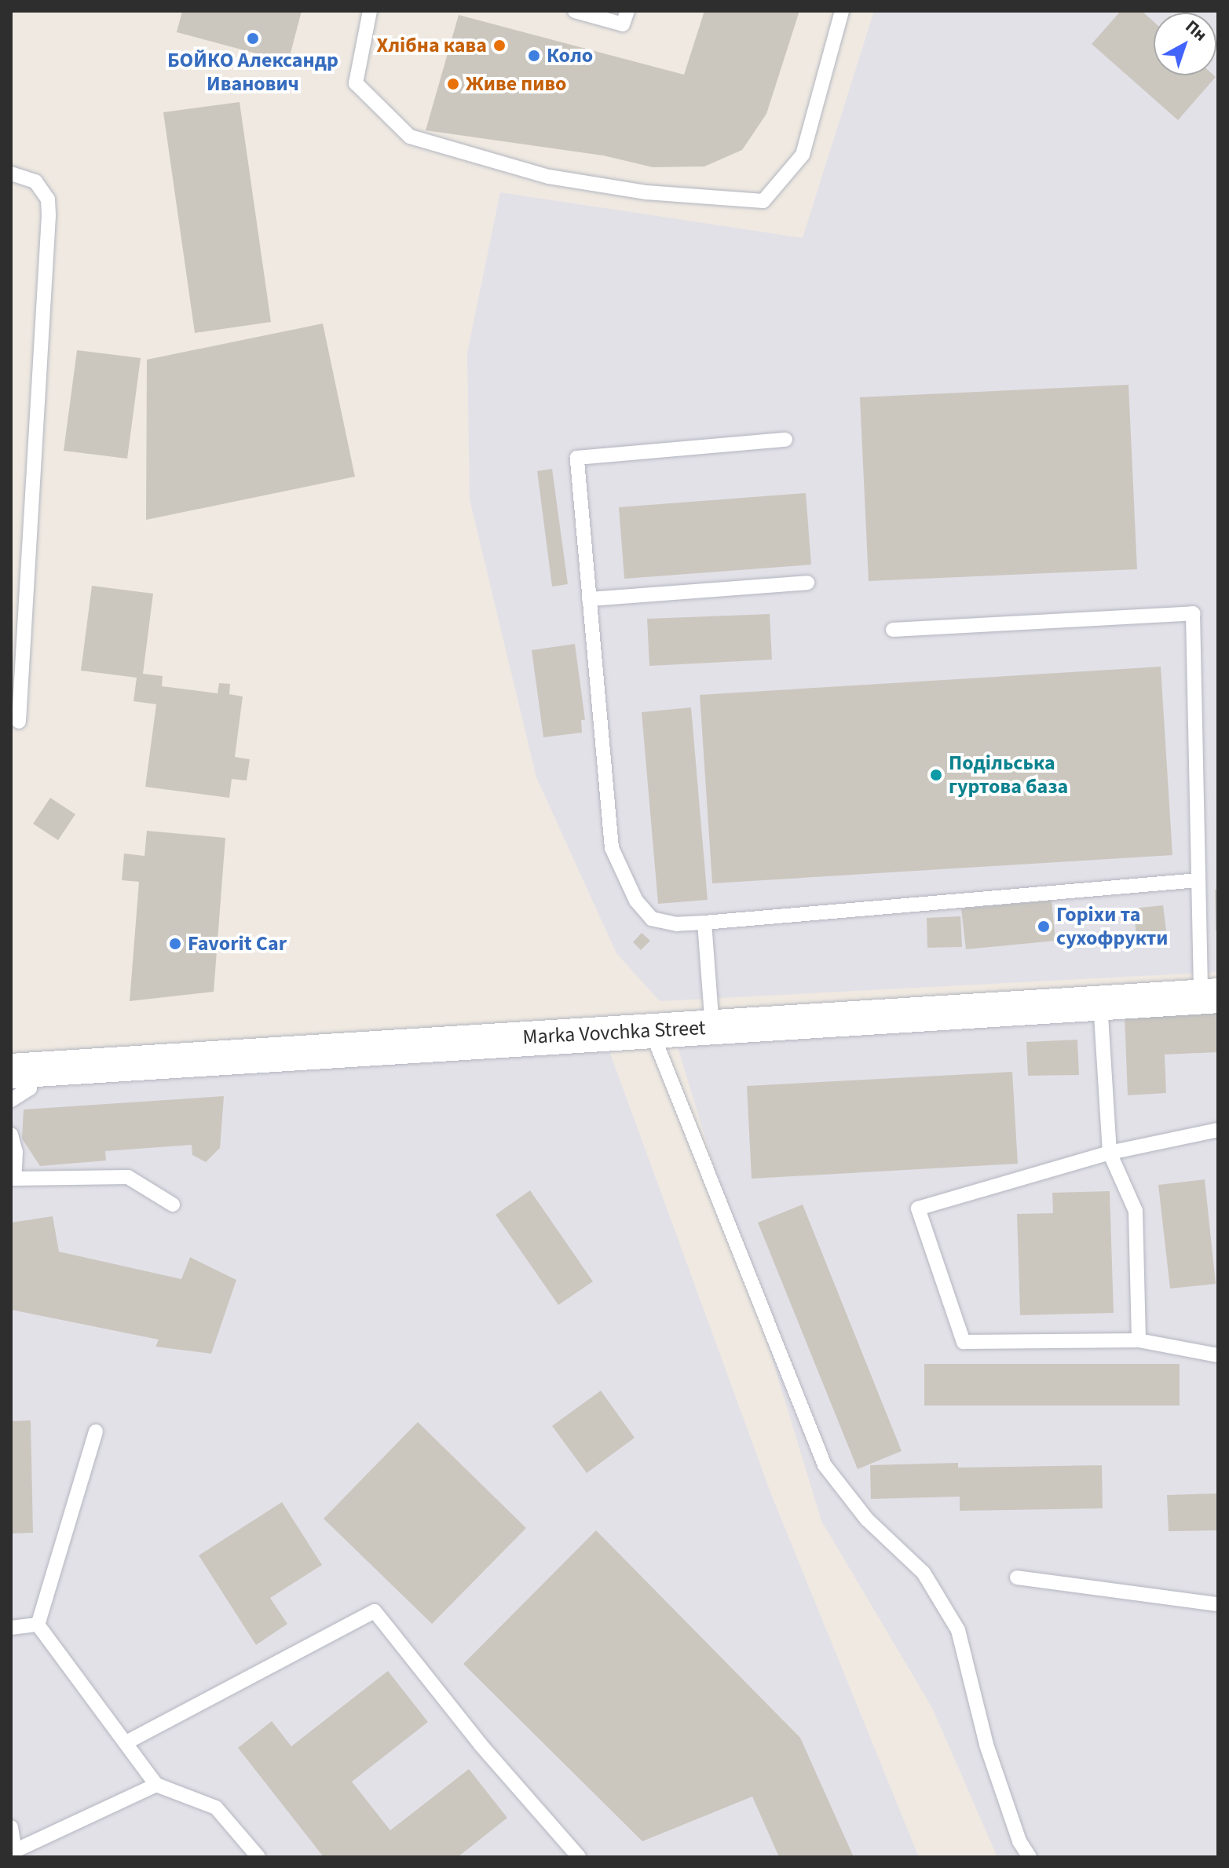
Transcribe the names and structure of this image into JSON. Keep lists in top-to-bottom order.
{
  "streets": {
    "main road": ["Marka Vovchka Street"]
  },
  "places": [
    "БОЙКО Александр Иванович",
    "Хлібна кава",
    "Коло",
    "Живе пиво",
    "Подільська гуртова база",
    "Горіхи та сухофрукти",
    "Favorit Car"
  ],
  "north": "top right"
}
